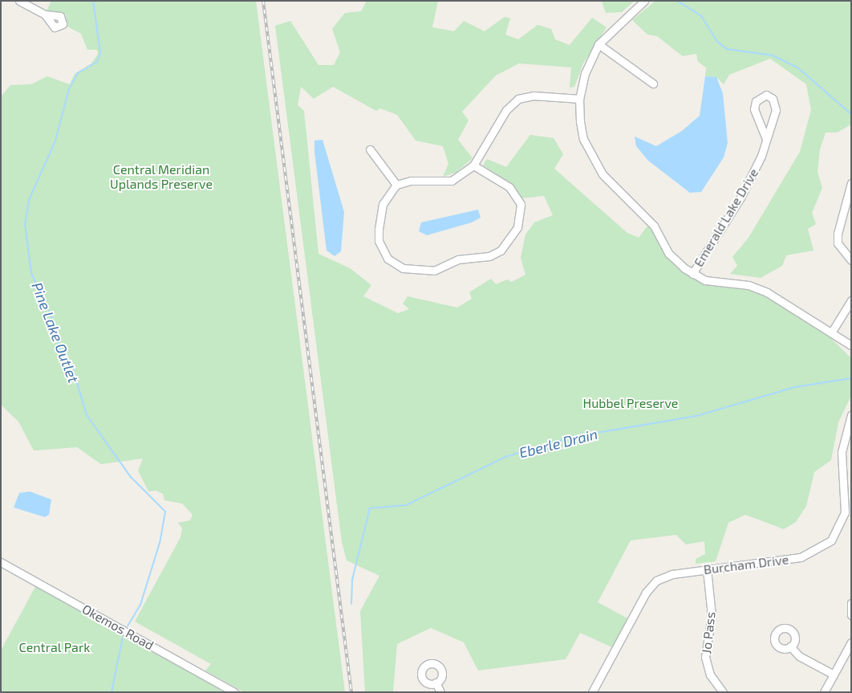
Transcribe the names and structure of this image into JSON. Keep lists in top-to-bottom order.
{
  "streets": {
    "street": [
      "Emerald Lake Drive",
      "Burcham Drive",
      "Okemos Road",
      "Jo Pass"
    ]
  },
  "crossings": [
    ["Burcham Drive", "Jo Pass"]
  ],
  "water": ["Pine Lake Outlet", "Eberle Drain"],
  "parks": ["Central Meridian Uplands Preserve", "Hubbel Preserve", "Central Park"]
}
